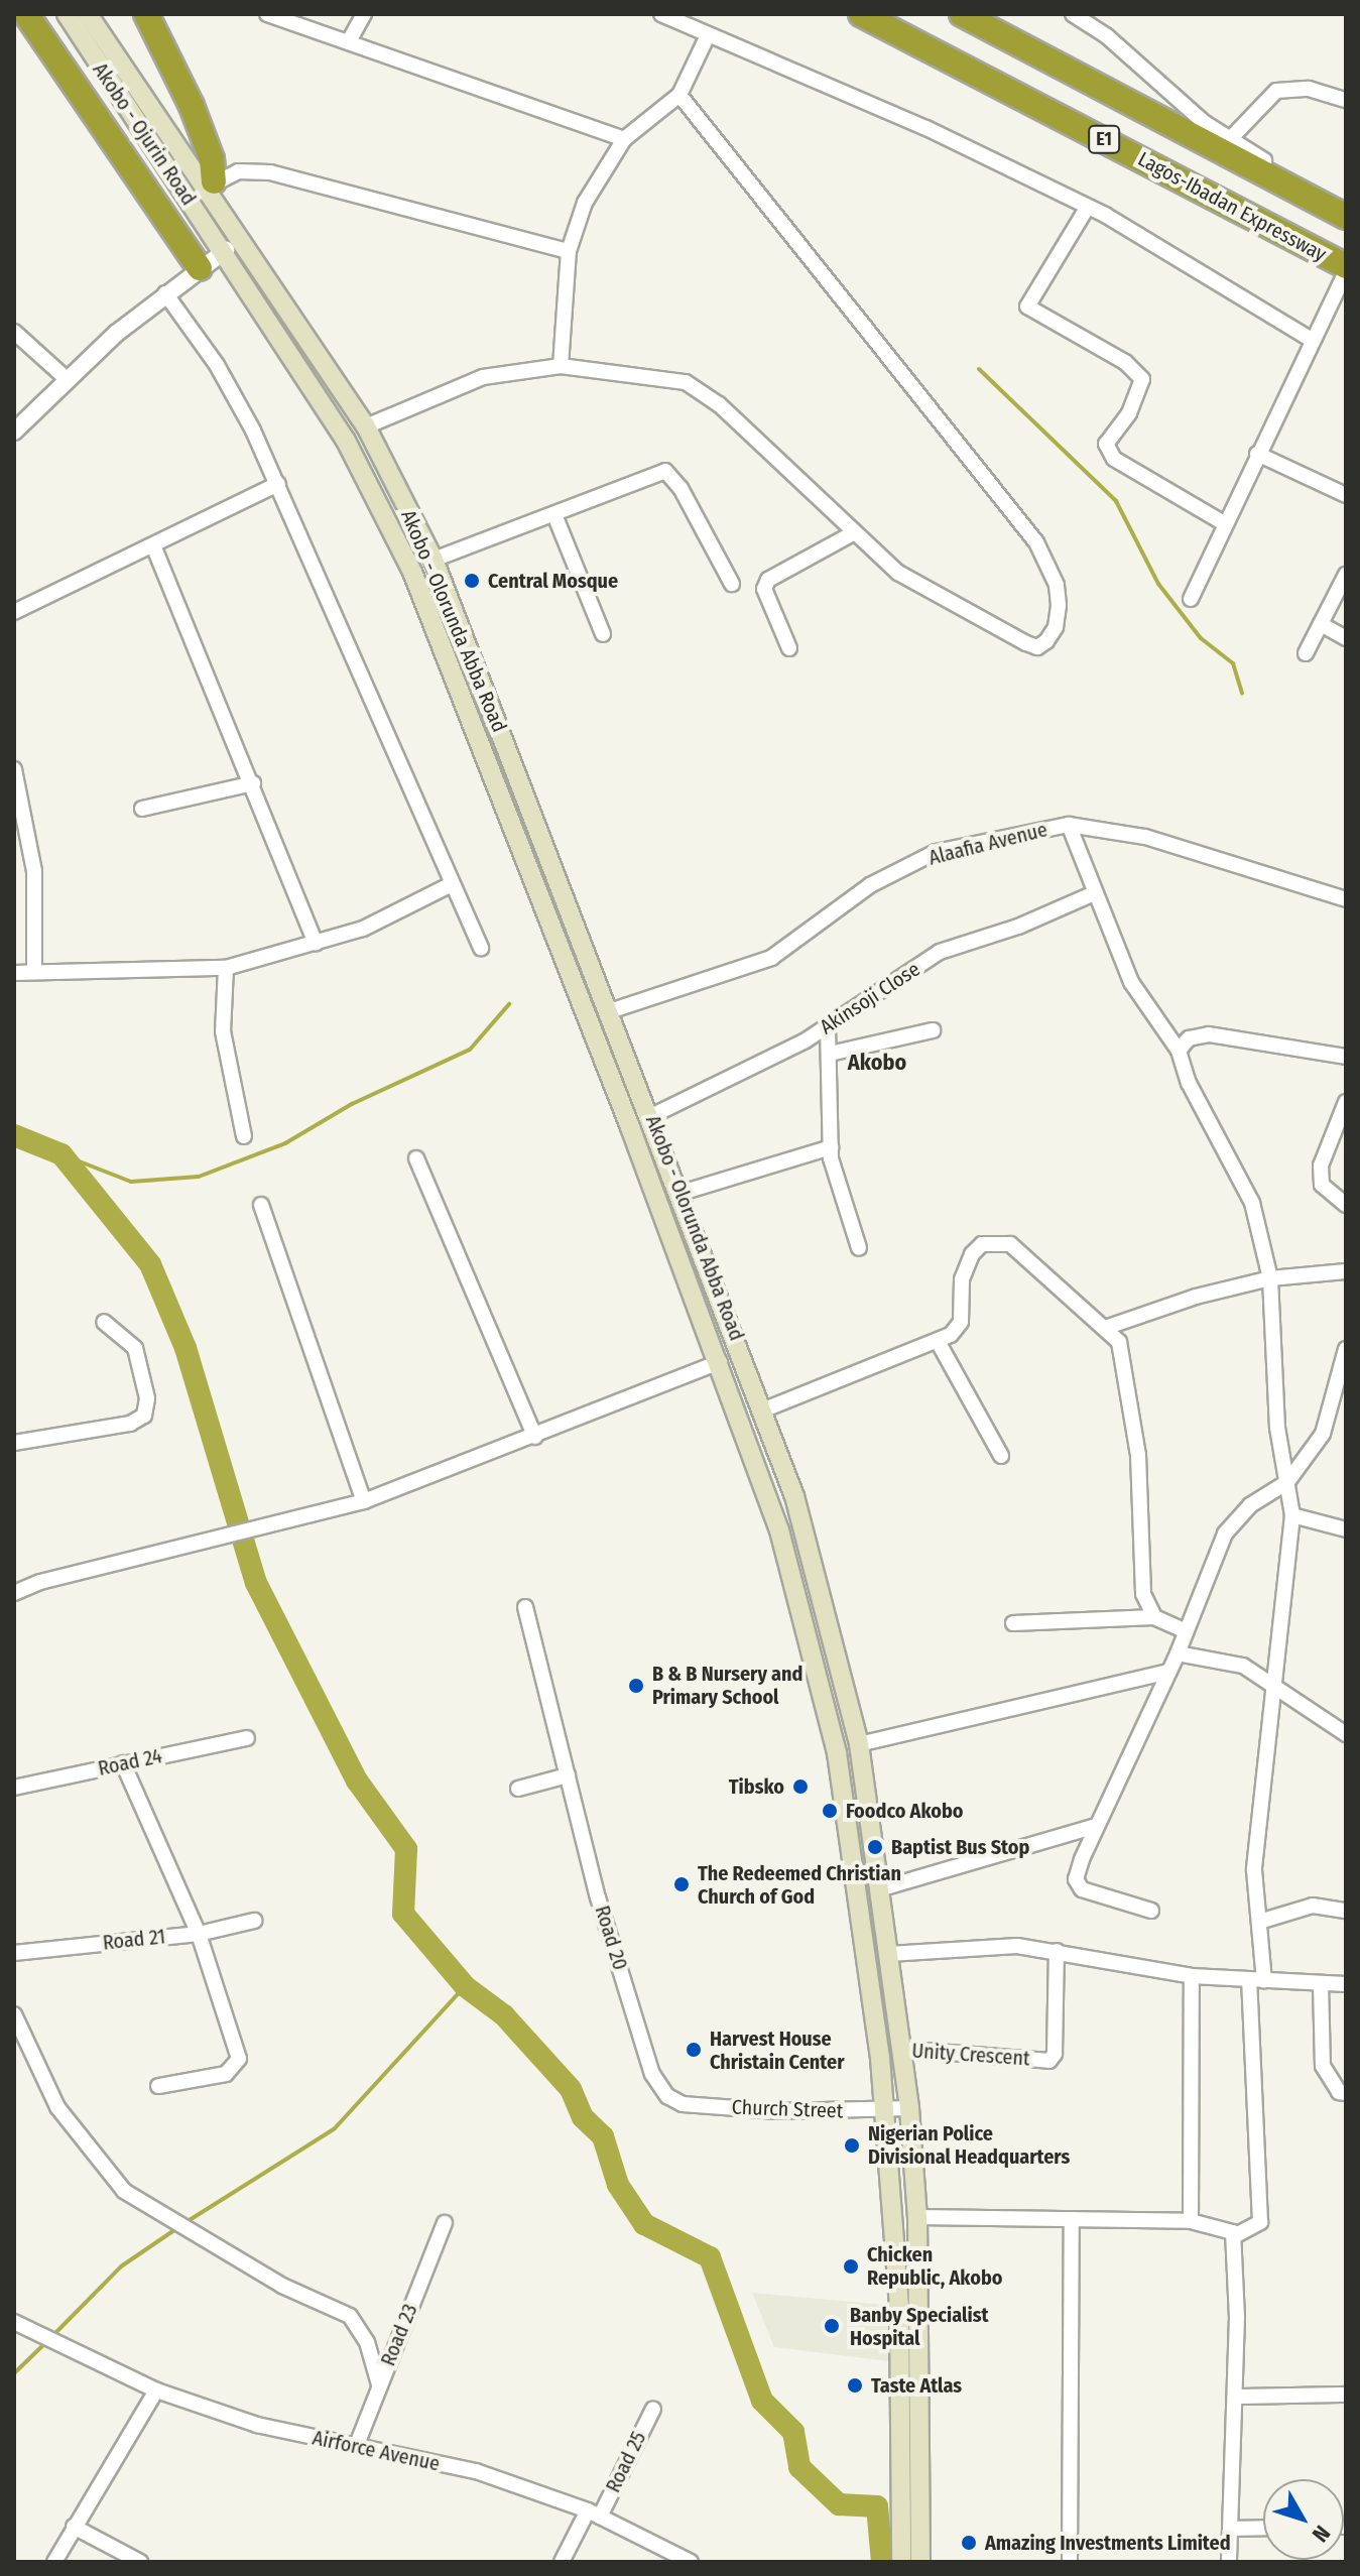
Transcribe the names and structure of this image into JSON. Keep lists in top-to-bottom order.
{
  "streets": {
    "highway": ["E1", "Lagos-Ibadan Expressway"],
    "main road": ["Akobo - Ojurin Road", "Akobo - Olorunda Abba Road"],
    "street": [
      "Alaafia Avenue",
      "Akinsoji Close",
      "Road 24",
      "Road 20",
      "Road 21",
      "Unity Crescent",
      "Church Street",
      "Road 23",
      "Airforce Avenue",
      "Road 25"
    ]
  },
  "crossings": [
    ["Akobo - Ojurin Road", "Akobo - Olorunda Abba Road"],
    ["Akobo - Olorunda Abba Road", "Alaafia Avenue"],
    ["Akobo - Olorunda Abba Road", "Akinsoji Close"],
    ["Akobo - Olorunda Abba Road", "Unity Crescent"],
    ["Akobo - Olorunda Abba Road", "Church Street"],
    ["Road 20", "Church Street"],
    ["Road 23", "Airforce Avenue"],
    ["Airforce Avenue", "Road 25"]
  ],
  "districts": ["Akobo"],
  "places": [
    "Central Mosque",
    "B & B Nursery and Primary School",
    "Tibsko",
    "Foodco Akobo",
    "Baptist Bus Stop",
    "The Redeemed Christian Church of God",
    "Harvest House Christain Center",
    "Nigerian Police Divisional Headquarters",
    "Chicken Republic, Akobo",
    "Banby Specialist Hospital",
    "Taste Atlas",
    "Amazing Investments Limited"
  ],
  "north": "bottom right"
}
